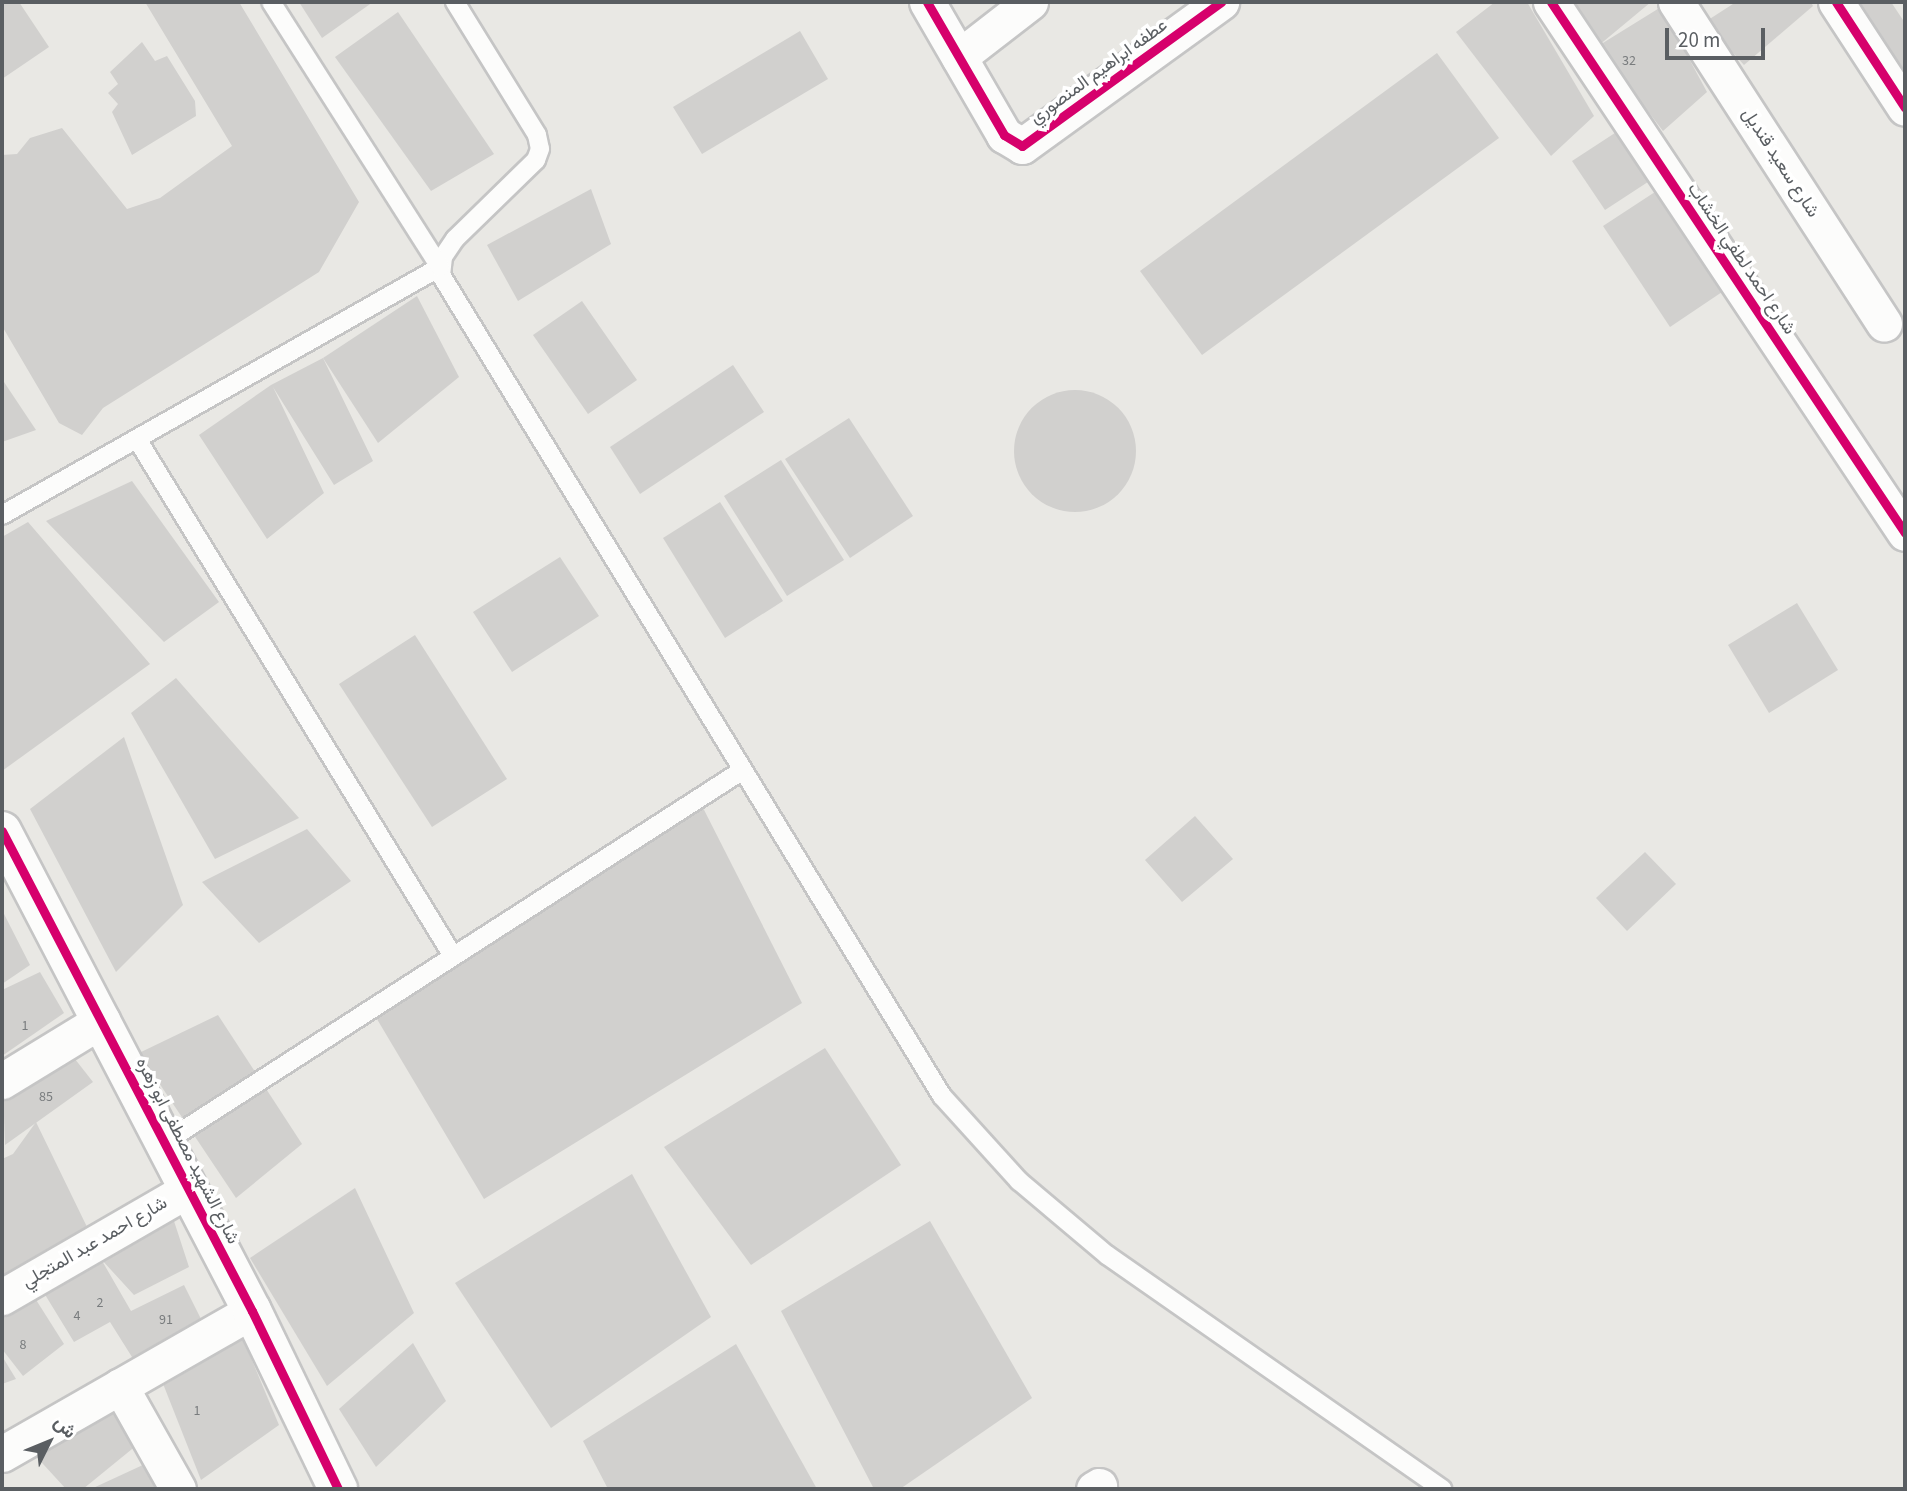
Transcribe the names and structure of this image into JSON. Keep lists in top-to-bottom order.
{
  "streets": {
    "street": [
      "عطفه ابراهيم المنصوري",
      "شارع سعيد قنديل",
      "شارع احمد لطفي الخشاب",
      "شارع الشهيد مصطفى ابو زهره",
      "شارع احمد عبد المتجلي"
    ]
  },
  "crossings": [
    ["شارع الشهيد مصطفى ابو زهره", "شارع احمد عبد المتجلي"]
  ],
  "house_numbers": [
    "32",
    "1",
    "85",
    "2",
    "4",
    "91",
    "8",
    "1"
  ],
  "scale_bar": "20 m",
  "north": "top right"
}
